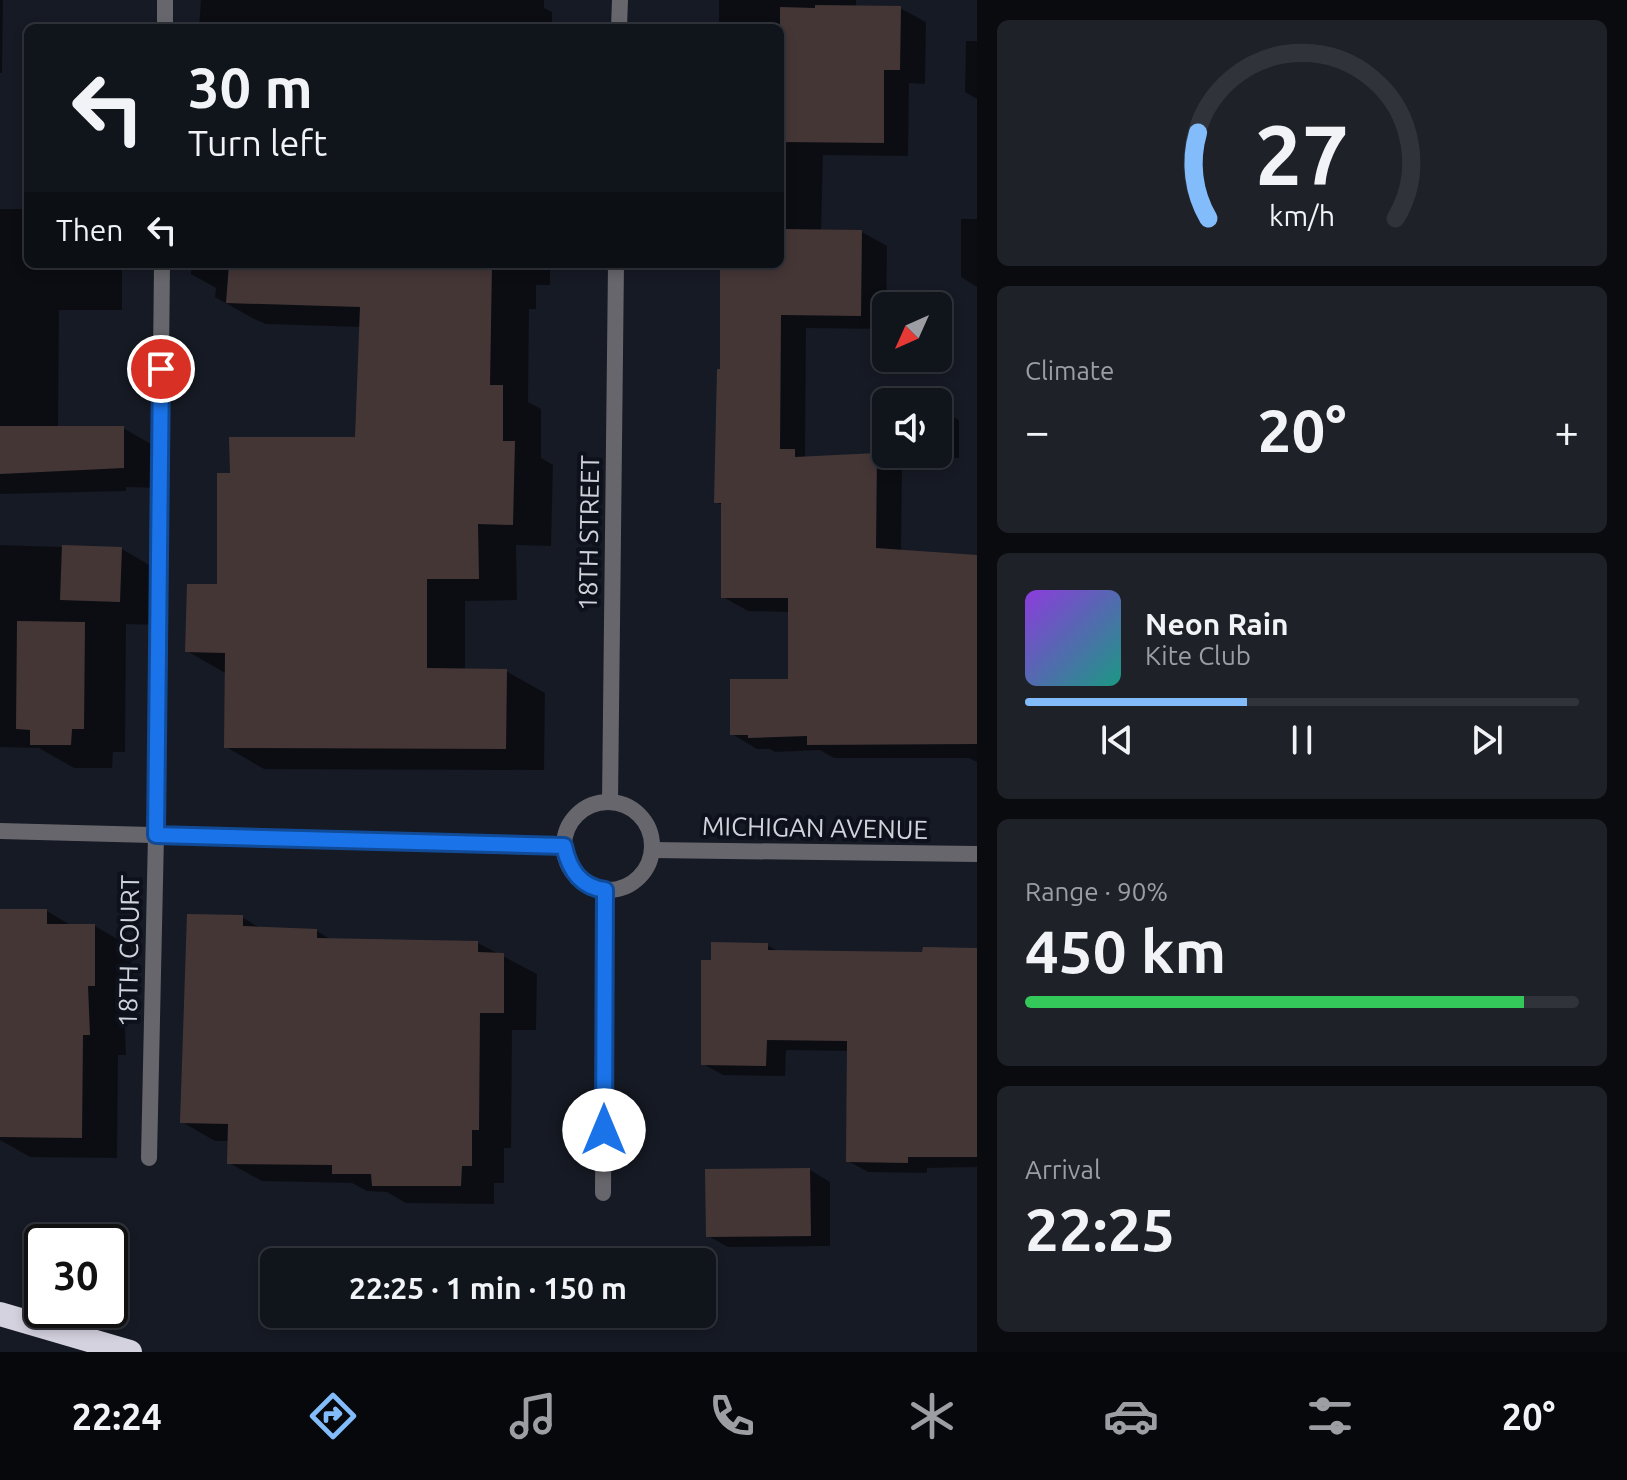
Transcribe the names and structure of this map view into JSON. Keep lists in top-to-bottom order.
{
  "streets": {
    "street": ["18TH STREET", "MICHIGAN AVENUE", "18TH COURT"]
  },
  "crossings": [
    ["18TH STREET", "MICHIGAN AVENUE"]
  ],
  "north": "bottom left",
  "page": {
    "turn": ["30 m", "Turn left"],
    "then": "Then",
    "tile": [
      "Climate",
      ["Range · 90%", "450 km"],
      ["Arrival", "22:25"]
    ],
    "heat": ["−", "20°", "+"],
    "song": ["Neon Rain", "Kite Club"],
    "limit": "30",
    "trip": "22:25 · 1 min · 150 m",
    "tabs": ["22:24", "20°"],
    "gauge": ["27", "km/h"]
  }
}
